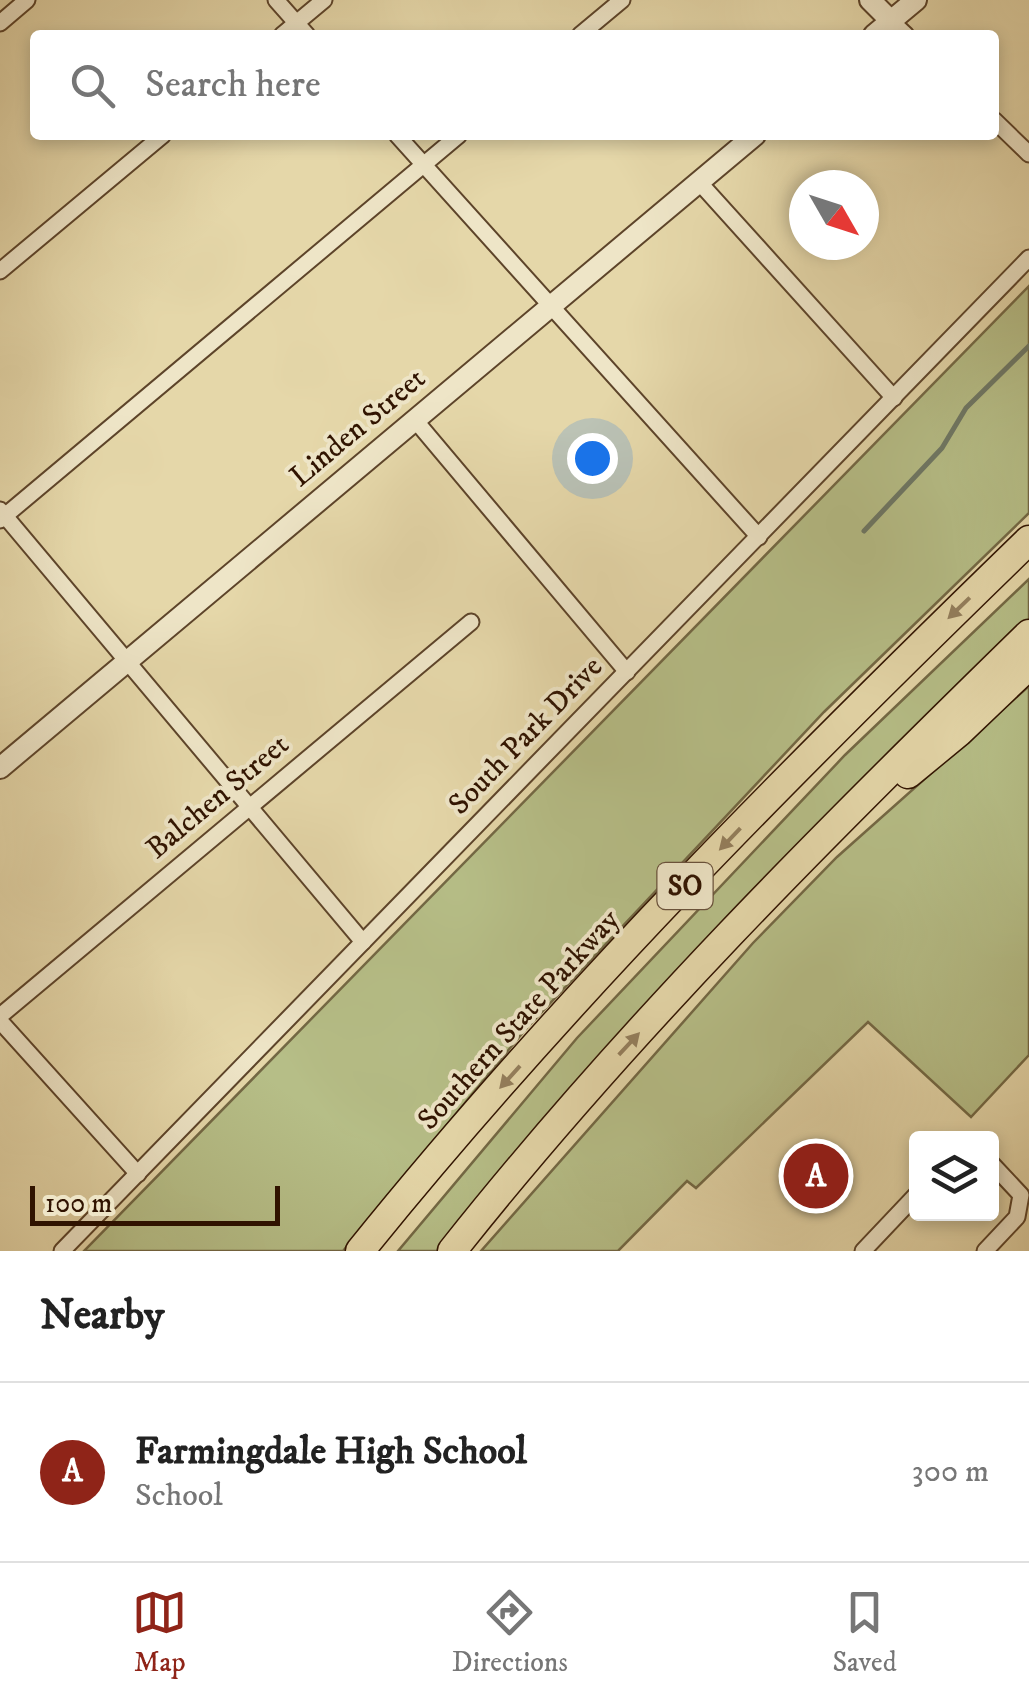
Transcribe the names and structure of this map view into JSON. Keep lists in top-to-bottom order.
{
  "streets": {
    "highway": ["SO", "Southern State Parkway"],
    "street": ["Linden Street", "South Park Drive", "Balchen Street"]
  },
  "scale_bar": "100 m",
  "north": "bottom right",
  "page": {
    "search": "Search here",
    "pins": "A",
    "scale": "100 m",
    "heading": "Nearby",
    "list": [
      {
        "mark": "A",
        "name": "Farmingdale High School",
        "note": "School",
        "value": "300 m"
      }
    ],
    "nav": ["Map", "Directions", "Saved"]
  }
}
